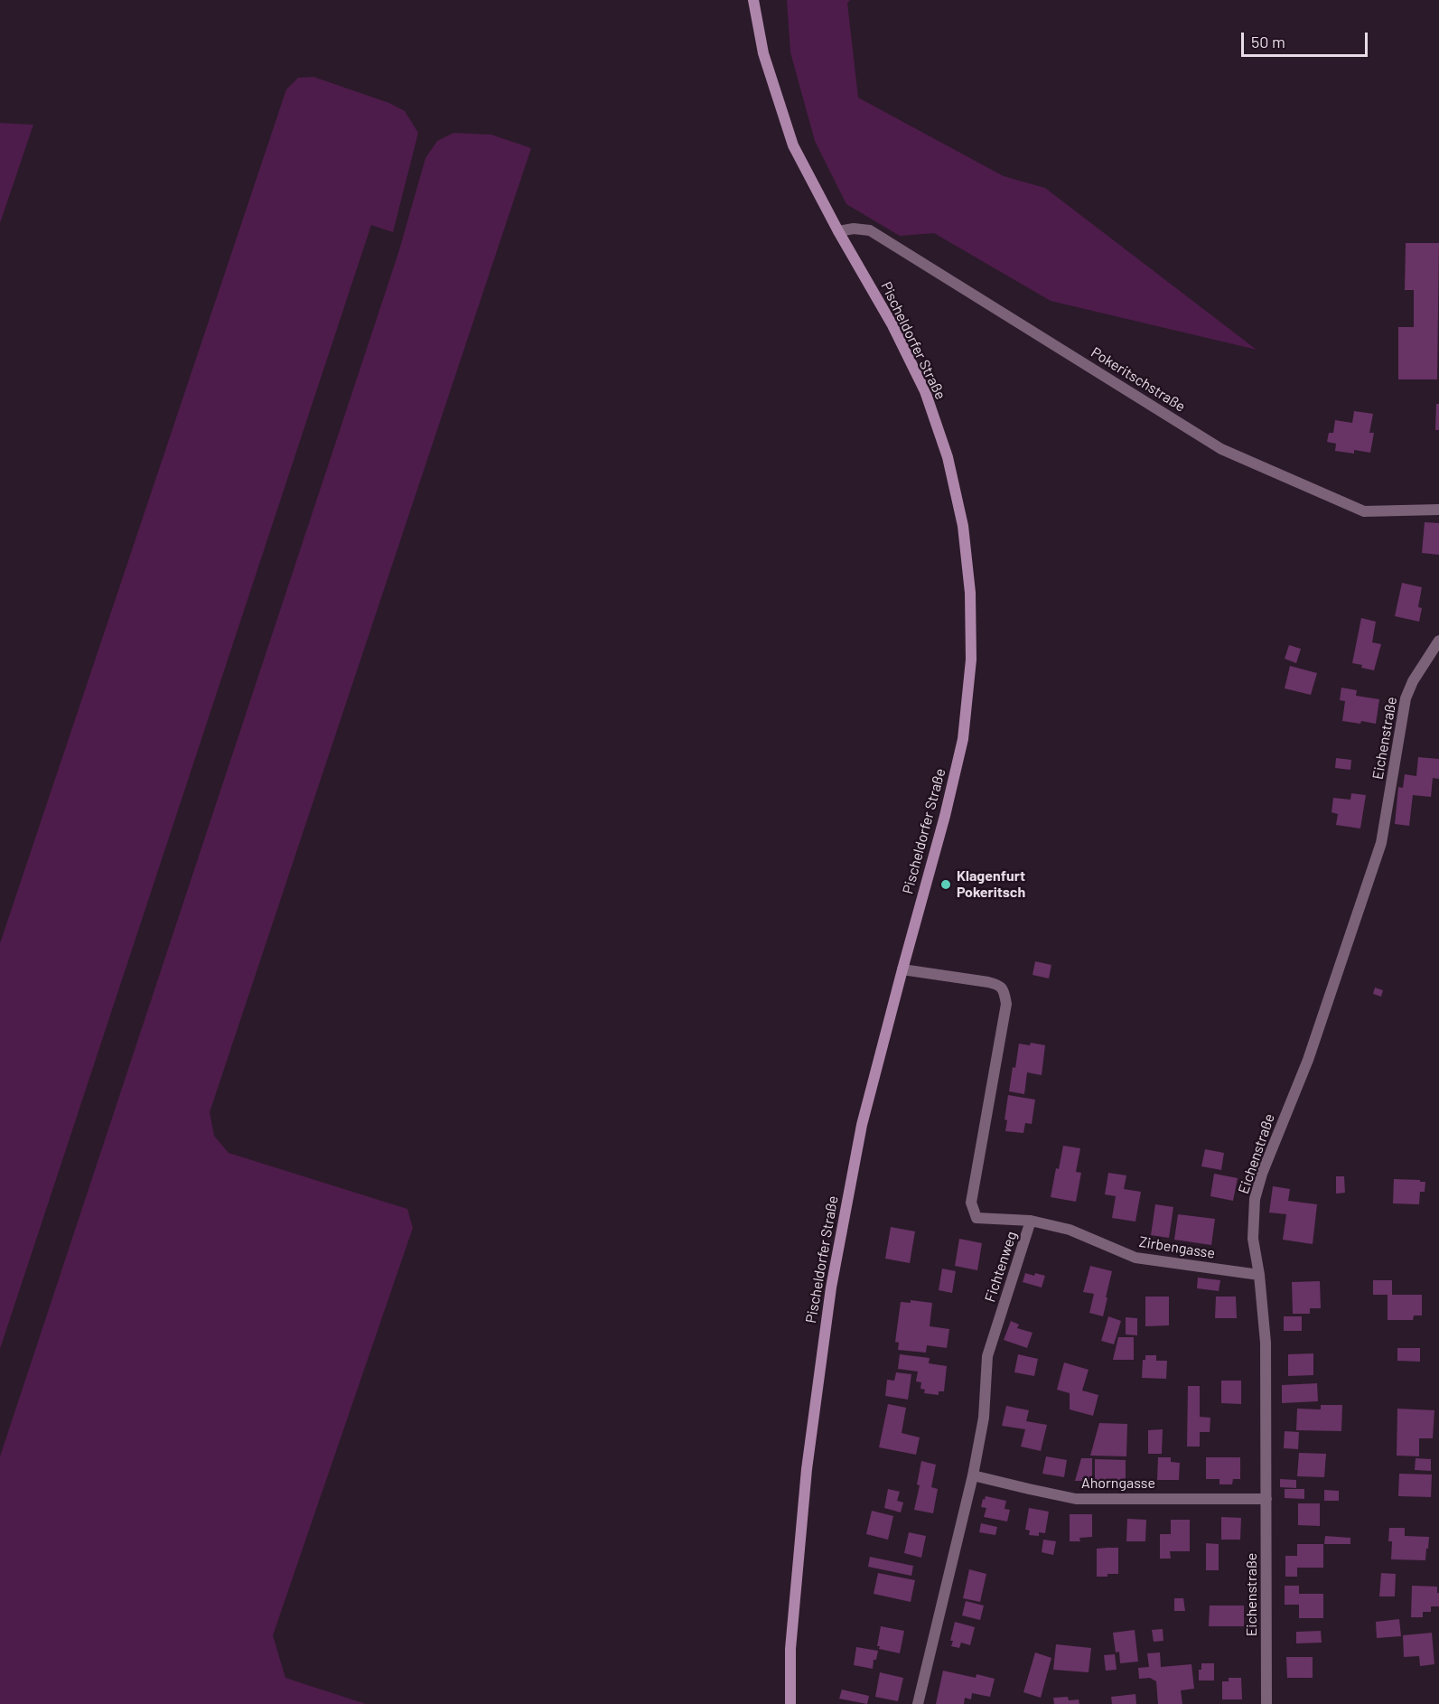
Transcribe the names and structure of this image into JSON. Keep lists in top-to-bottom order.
{
  "streets": {
    "main road": ["Pischeldorfer Straße"],
    "street": [
      "Pokeritschstraße",
      "Eichenstraße",
      "Zirbengasse",
      "Fichtenweg",
      "Ahorngasse"
    ]
  },
  "crossings": [
    ["Pischeldorfer Straße", "Pokeritschstraße"],
    ["Pischeldorfer Straße", "Fichtenweg"],
    ["Eichenstraße", "Zirbengasse"],
    ["Eichenstraße", "Ahorngasse"],
    ["Zirbengasse", "Fichtenweg"],
    ["Fichtenweg", "Ahorngasse"]
  ],
  "places": ["Klagenfurt Pokeritsch"],
  "scale_bar": "50 m"
}
